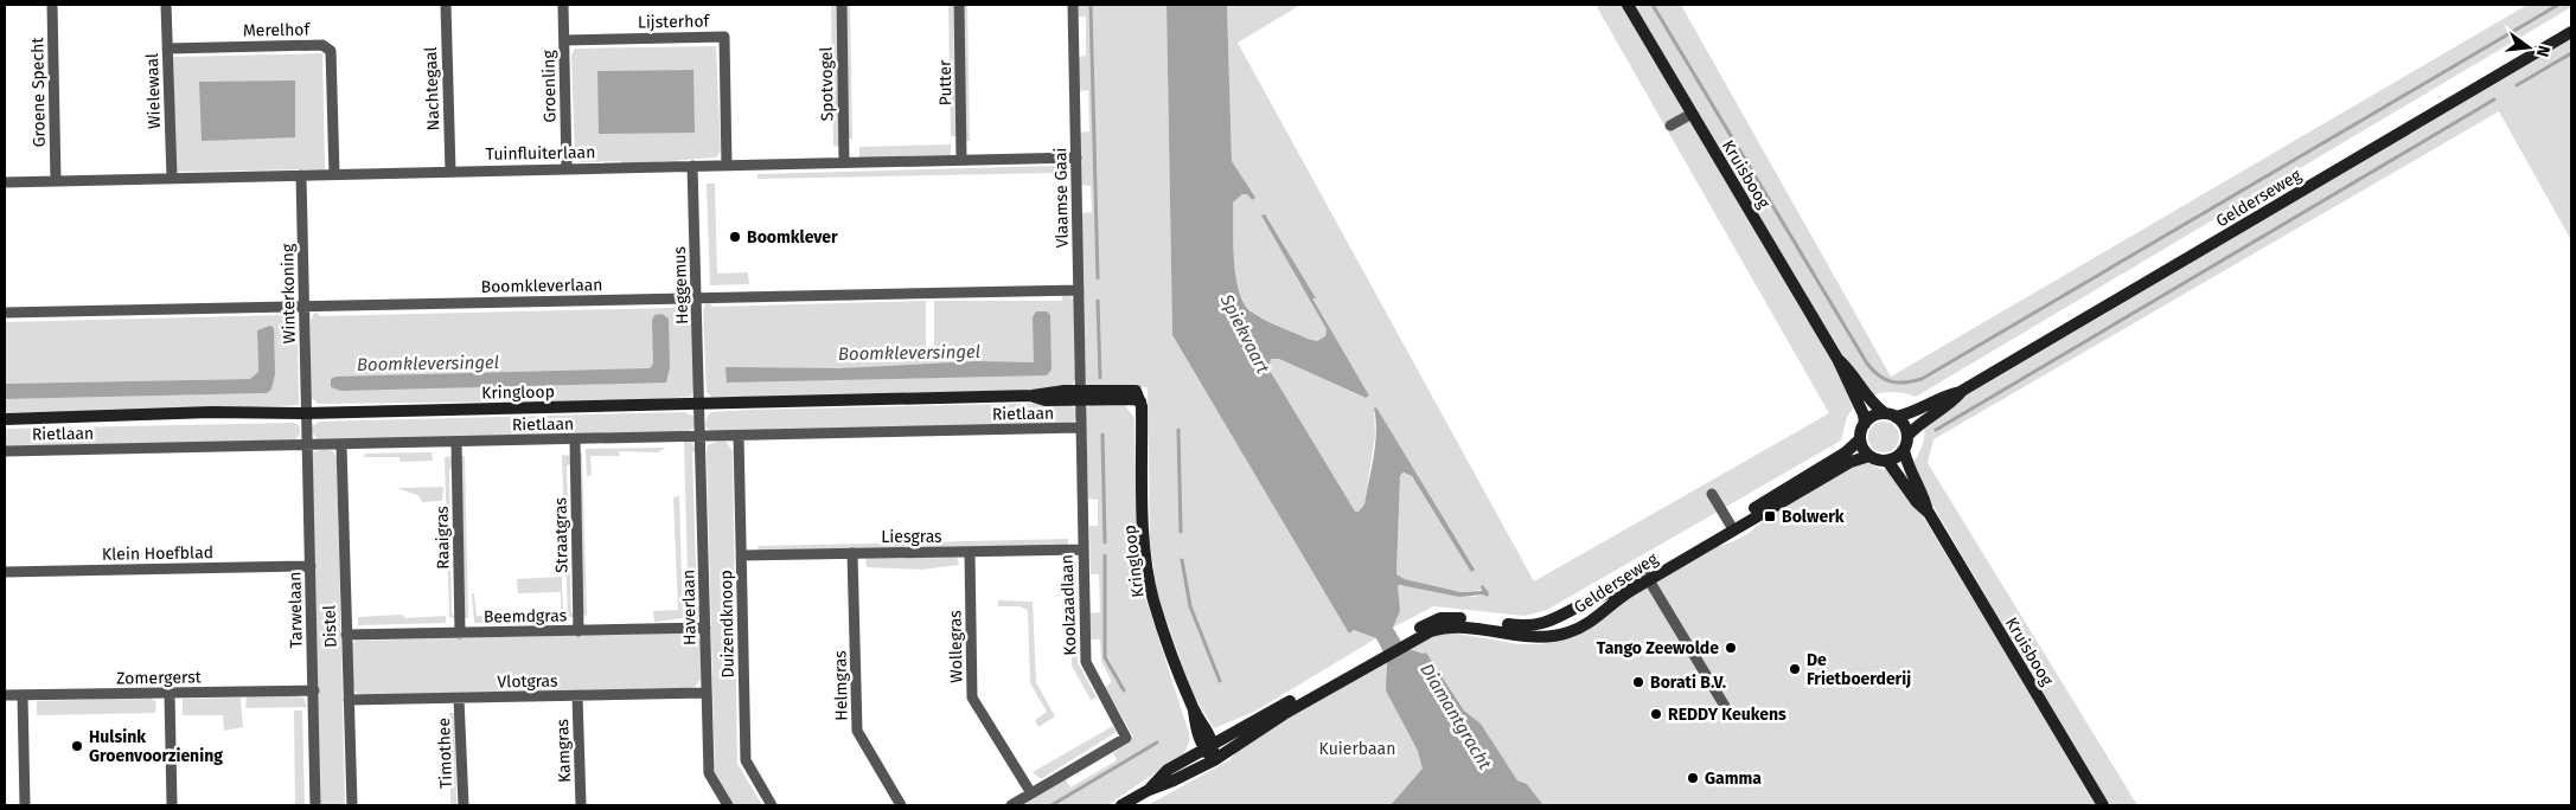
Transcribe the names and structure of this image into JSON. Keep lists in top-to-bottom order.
{
  "streets": {
    "street": [
      "Lijsterhof",
      "Merelhof",
      "Putter",
      "Spotvogel",
      "Groenling",
      "Nachtegaal",
      "Wielewaal",
      "Groene Specht",
      "Tuinfluiterlaan",
      "Kruisboog",
      "Vlaamse Gaai",
      "Gelderseweg",
      "Boomkleverlaan",
      "Heggemus",
      "Winterkoning",
      "Kringloop",
      "Rietlaan",
      "Straatgras",
      "Liesgras",
      "Raaigras",
      "Klein Hoefblad",
      "Koolzaadlaan",
      "Haverlaan",
      "Tarwelaan",
      "Beemdgras",
      "Duizendknoop",
      "Distel",
      "Wollegras",
      "Zomergerst",
      "Vlotgras",
      "Helmgras",
      "Kamgras",
      "Timothee"
    ]
  },
  "crossings": [
    ["Lijsterhof", "Groenling"],
    ["Lijsterhof", "Tuinfluiterlaan"],
    ["Merelhof", "Wielewaal"],
    ["Merelhof", "Tuinfluiterlaan"],
    ["Putter", "Tuinfluiterlaan"],
    ["Spotvogel", "Tuinfluiterlaan"],
    ["Groenling", "Tuinfluiterlaan"],
    ["Nachtegaal", "Tuinfluiterlaan"],
    ["Wielewaal", "Tuinfluiterlaan"],
    ["Groene Specht", "Tuinfluiterlaan"],
    ["Tuinfluiterlaan", "Vlaamse Gaai"],
    ["Tuinfluiterlaan", "Heggemus"],
    ["Tuinfluiterlaan", "Winterkoning"],
    ["Kruisboog", "Gelderseweg"],
    ["Vlaamse Gaai", "Boomkleverlaan"],
    ["Vlaamse Gaai", "Kringloop"],
    ["Vlaamse Gaai", "Koolzaadlaan"],
    ["Gelderseweg", "Kringloop"],
    ["Boomkleverlaan", "Heggemus"],
    ["Boomkleverlaan", "Winterkoning"],
    ["Heggemus", "Kringloop"],
    ["Heggemus", "Haverlaan"],
    ["Winterkoning", "Kringloop"],
    ["Winterkoning", "Tarwelaan"],
    ["Kringloop", "Koolzaadlaan"],
    ["Kringloop", "Haverlaan"],
    ["Kringloop", "Tarwelaan"],
    ["Rietlaan", "Straatgras"],
    ["Rietlaan", "Raaigras"],
    ["Rietlaan", "Koolzaadlaan"],
    ["Rietlaan", "Haverlaan"],
    ["Rietlaan", "Tarwelaan"],
    ["Rietlaan", "Duizendknoop"],
    ["Rietlaan", "Distel"],
    ["Straatgras", "Beemdgras"],
    ["Liesgras", "Koolzaadlaan"],
    ["Liesgras", "Duizendknoop"],
    ["Liesgras", "Wollegras"],
    ["Liesgras", "Helmgras"],
    ["Raaigras", "Beemdgras"],
    ["Klein Hoefblad", "Tarwelaan"],
    ["Koolzaadlaan", "Wollegras"],
    ["Haverlaan", "Beemdgras"],
    ["Haverlaan", "Vlotgras"],
    ["Tarwelaan", "Zomergerst"],
    ["Beemdgras", "Distel"],
    ["Distel", "Vlotgras"],
    ["Vlotgras", "Kamgras"],
    ["Vlotgras", "Timothee"]
  ],
  "water": ["Spiekvaart", "Boomkleversingel", "Diamantgracht"],
  "parks": ["Kuierbaan"],
  "places": {
    "other": [
      "Boomklever",
      "Tango Zeewolde",
      "De Frietboerderij",
      "Borati B.V.",
      "REDDY Keukens",
      "Hulsink Groenvoorziening",
      "Gamma"
    ],
    "transit": ["Bolwerk"]
  },
  "north": "right"
}
